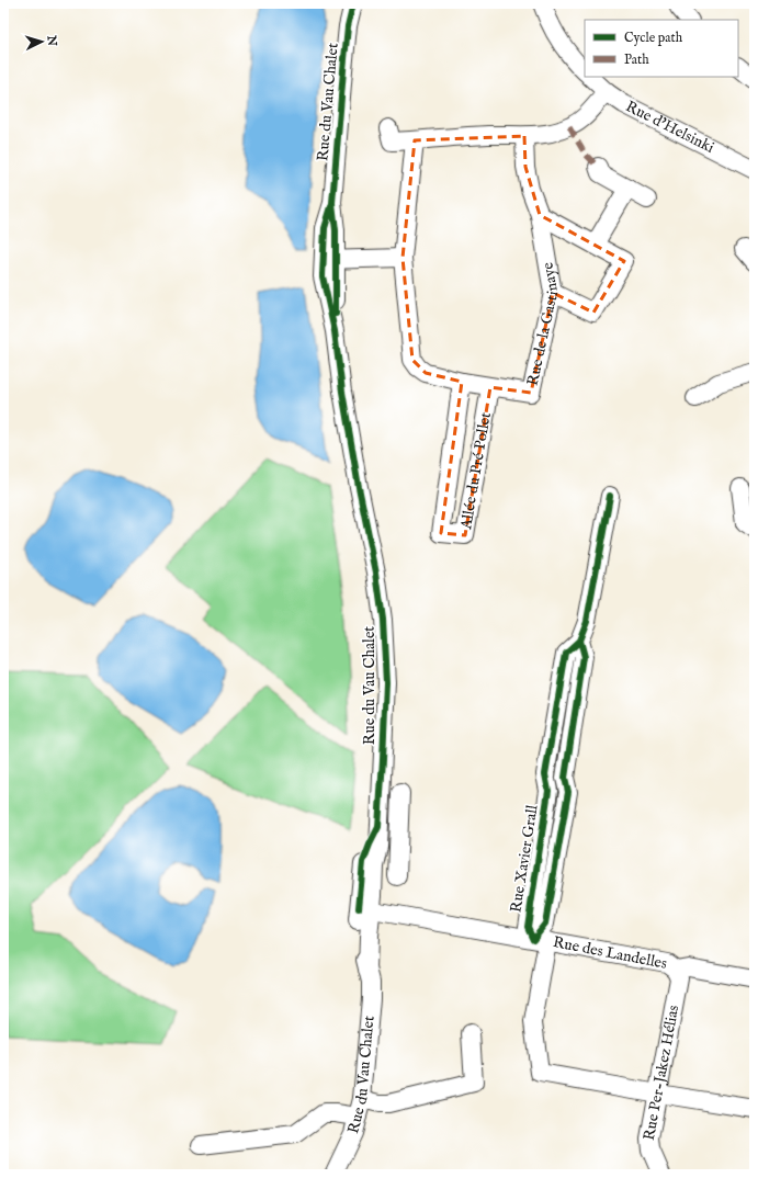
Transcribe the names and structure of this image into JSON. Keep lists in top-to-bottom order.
{
  "streets": {
    "street": [
      "Rue du Vau Chalet",
      "Rue d'Helsinki",
      "Rue de la Gastinaye",
      "Allée du Pré Pollet",
      "Rue Xavier Grall",
      "Rue des Landelles",
      "Rue Per-Jakez Hélias"
    ]
  },
  "crossings": [
    ["Rue du Vau Chalet", "Rue des Landelles"],
    ["Rue de la Gastinaye", "Allée du Pré Pollet"],
    ["Rue Xavier Grall", "Rue des Landelles"],
    ["Rue des Landelles", "Rue Per-Jakez Hélias"]
  ],
  "legend": ["Cycle path", "Path"],
  "north": "right"
}
